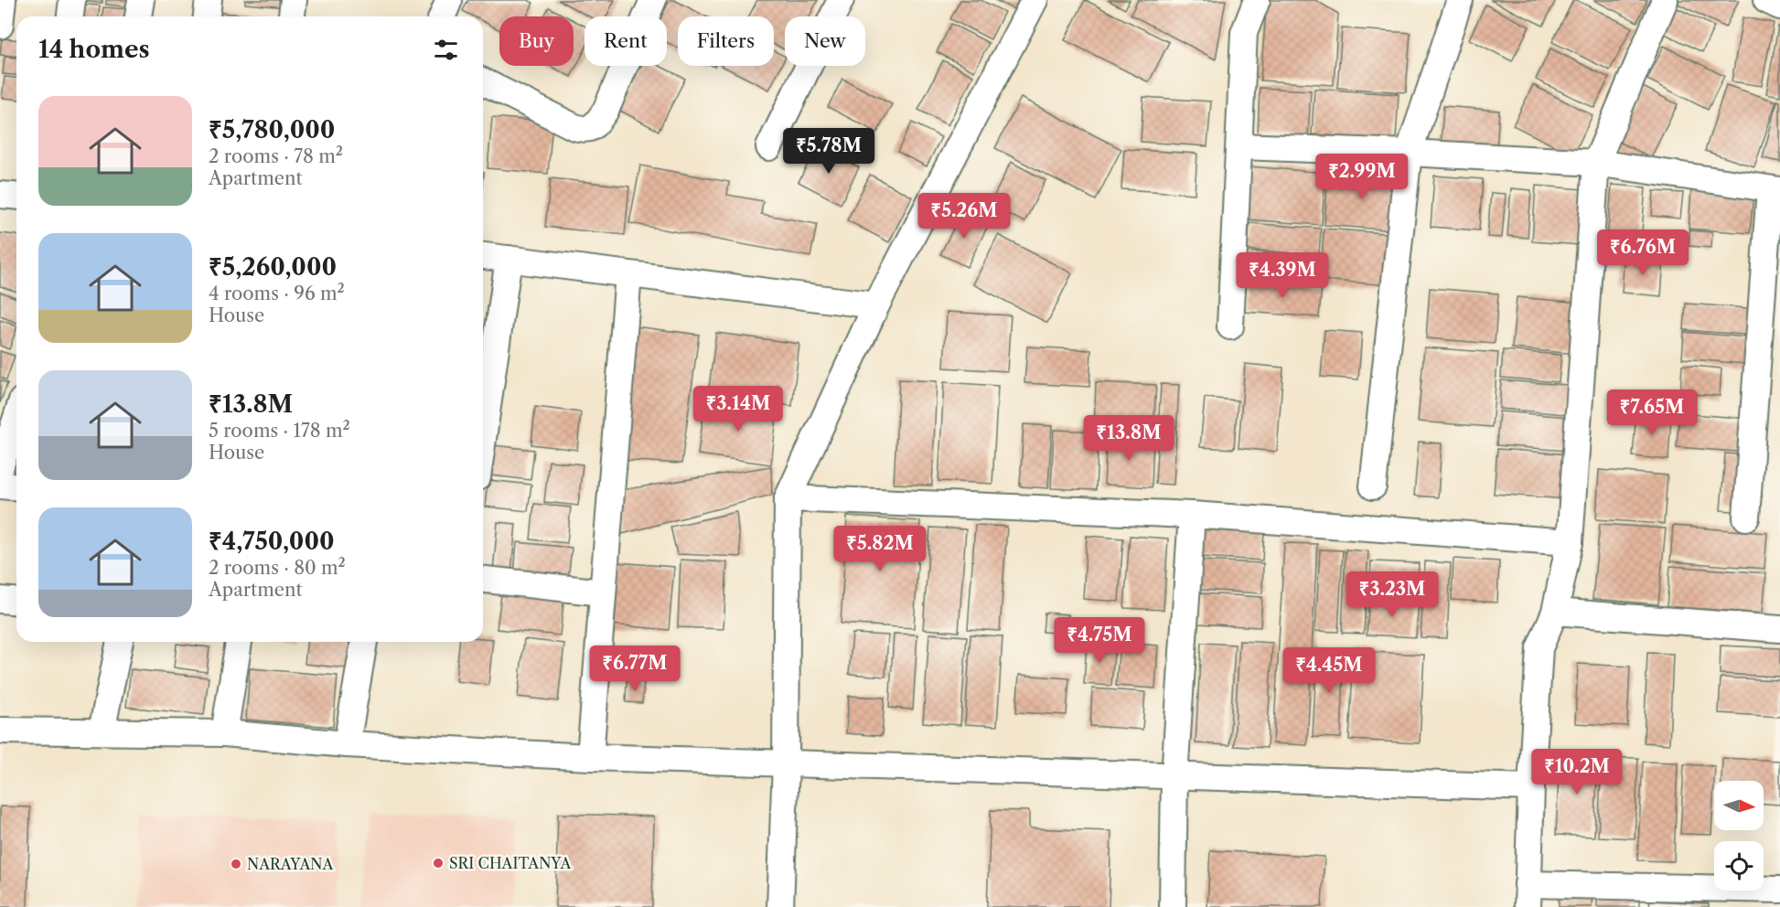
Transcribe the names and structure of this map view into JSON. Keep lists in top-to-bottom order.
{
  "places": ["SRI CHAITANYA", "NARAYANA"],
  "north": "right",
  "page": {
    "chip": [
      "Buy",
      "Rent",
      "Filters",
      "New"
    ],
    "heading": "14 homes",
    "list": [
      {
        "name": "₹5,780,000",
        "note": "2 rooms · 78 m² · Apartment"
      },
      {
        "name": "₹5,260,000",
        "note": "4 rooms · 96 m² · House"
      },
      {
        "name": "₹13.8M",
        "note": "5 rooms · 178 m² · House"
      },
      {
        "name": "₹4,750,000",
        "note": "2 rooms · 80 m² · Apartment"
      }
    ],
    "price": [
      "₹5.78M",
      "₹2.99M",
      "₹5.26M",
      "₹6.76M",
      "₹4.39M",
      "₹3.14M",
      "₹7.65M",
      "₹13.8M",
      "₹5.82M",
      "₹3.23M",
      "₹4.75M",
      "₹6.77M",
      "₹4.45M",
      "₹10.2M"
    ]
  }
}
